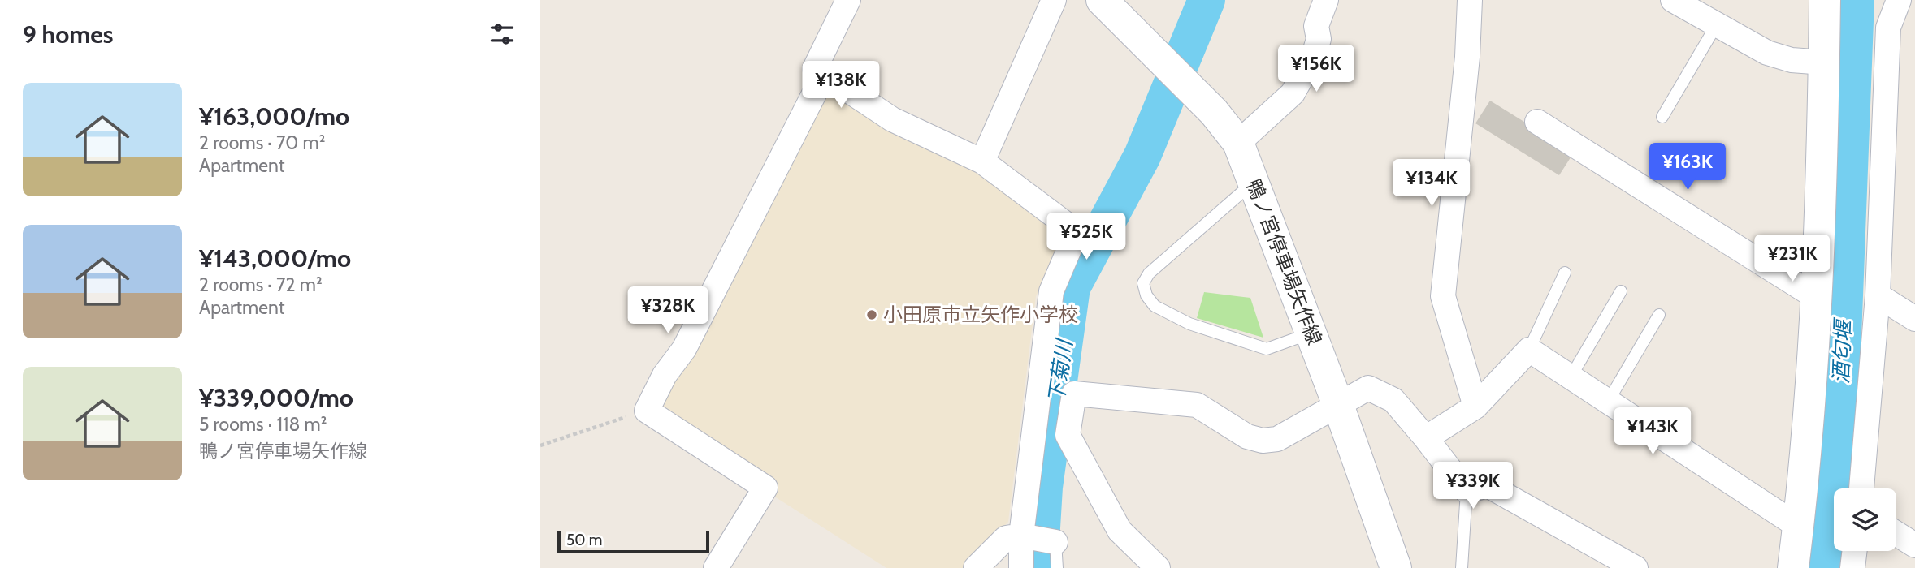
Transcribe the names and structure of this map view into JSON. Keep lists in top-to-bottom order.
{
  "streets": {
    "main road": ["鴨ノ宮停車場矢作線"]
  },
  "water": ["酒匂堰", "下菊川"],
  "places": ["小田原市立矢作小学校"],
  "scale_bar": "50 m",
  "page": {
    "heading": "9 homes",
    "price": [
      "¥156K",
      "¥138K",
      "¥163K",
      "¥134K",
      "¥525K",
      "¥231K",
      "¥328K",
      "¥143K",
      "¥339K"
    ],
    "list": [
      {
        "name": "¥163,000/mo",
        "note": "2 rooms · 70 m² · Apartment"
      },
      {
        "name": "¥143,000/mo",
        "note": "2 rooms · 72 m² · Apartment"
      },
      {
        "name": "¥339,000/mo",
        "note": "5 rooms · 118 m² · 鴨ノ宮停車場矢作線"
      }
    ],
    "scale": "50 m"
  }
}
